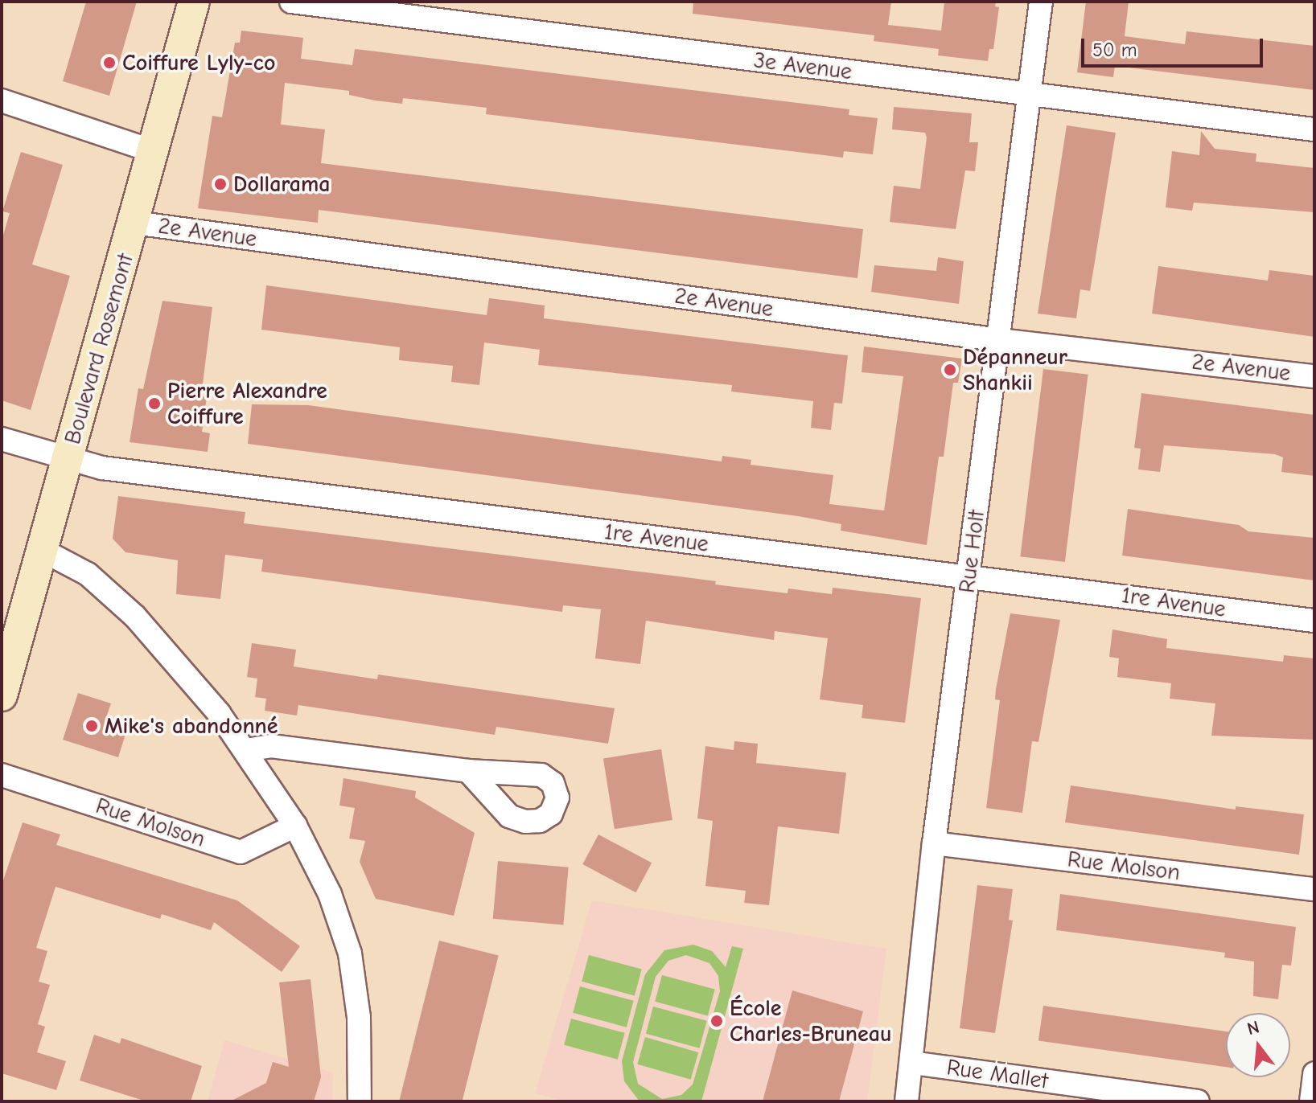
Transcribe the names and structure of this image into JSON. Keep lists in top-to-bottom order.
{
  "streets": {
    "main road": ["Boulevard Rosemont"],
    "street": [
      "3e Avenue",
      "2e Avenue",
      "1re Avenue",
      "Rue Holt",
      "Rue Molson",
      "Rue Mallet"
    ]
  },
  "crossings": [
    ["3e Avenue", "Rue Holt"],
    ["2e Avenue", "Boulevard Rosemont"],
    ["2e Avenue", "Rue Holt"],
    ["Boulevard Rosemont", "1re Avenue"],
    ["1re Avenue", "Rue Holt"],
    ["Rue Holt", "Rue Molson"],
    ["Rue Holt", "Rue Mallet"]
  ],
  "places": [
    "Coiffure Lyly-co",
    "Dollarama",
    "Dépanneur Shankii",
    "Pierre Alexandre Coiffure",
    "Mike's abandonné",
    "École Charles-Bruneau"
  ],
  "scale_bar": "50 m",
  "north": "top"
}
